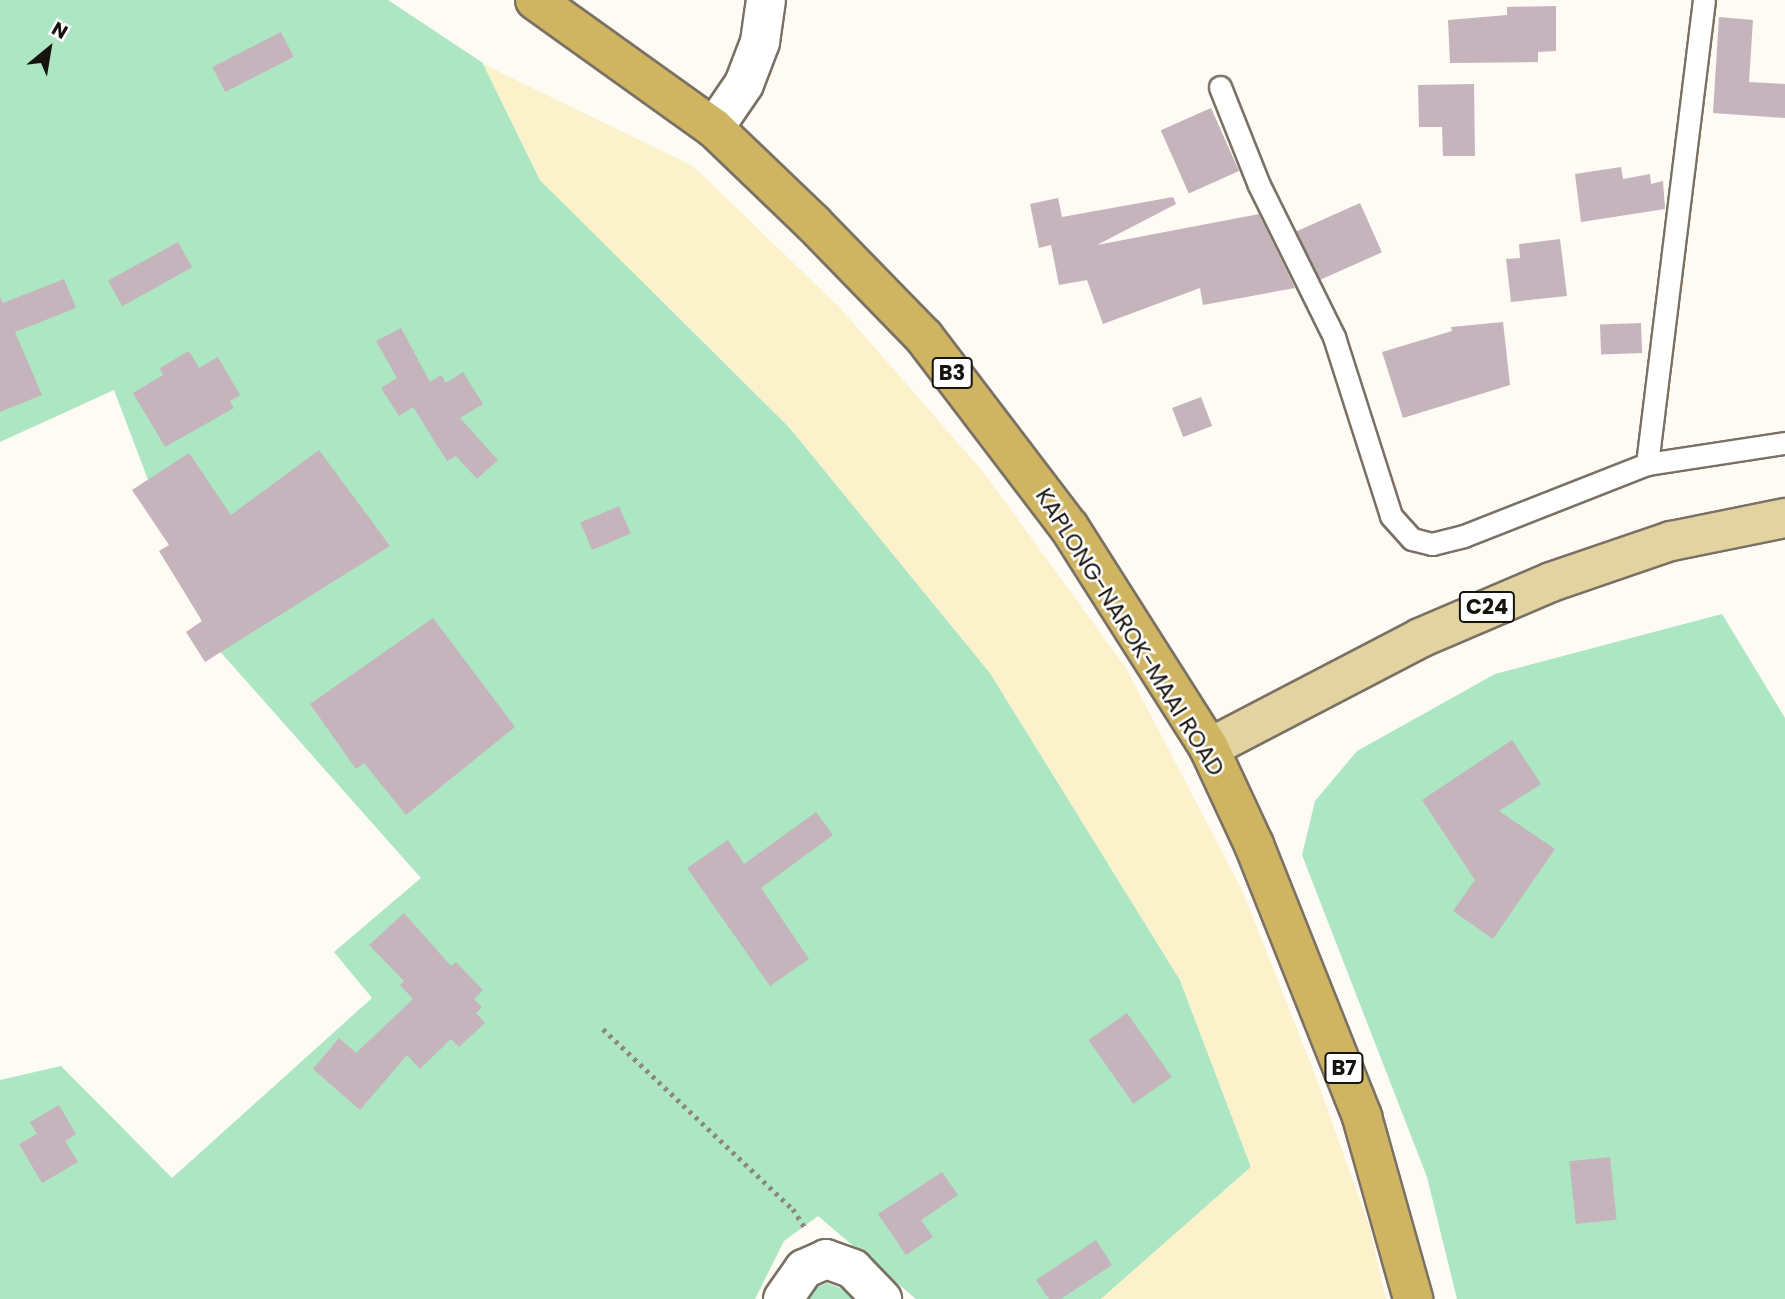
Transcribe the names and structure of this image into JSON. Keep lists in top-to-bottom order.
{
  "streets": {
    "highway": ["B3", "KAPLONG-NAROK-MAAI ROAD", "B7"],
    "main road": ["C24"]
  },
  "crossings": [
    ["C24", "KAPLONG-NAROK-MAAI ROAD"],
    ["KAPLONG-NAROK-MAAI ROAD", "B7"]
  ],
  "north": "top right"
}
